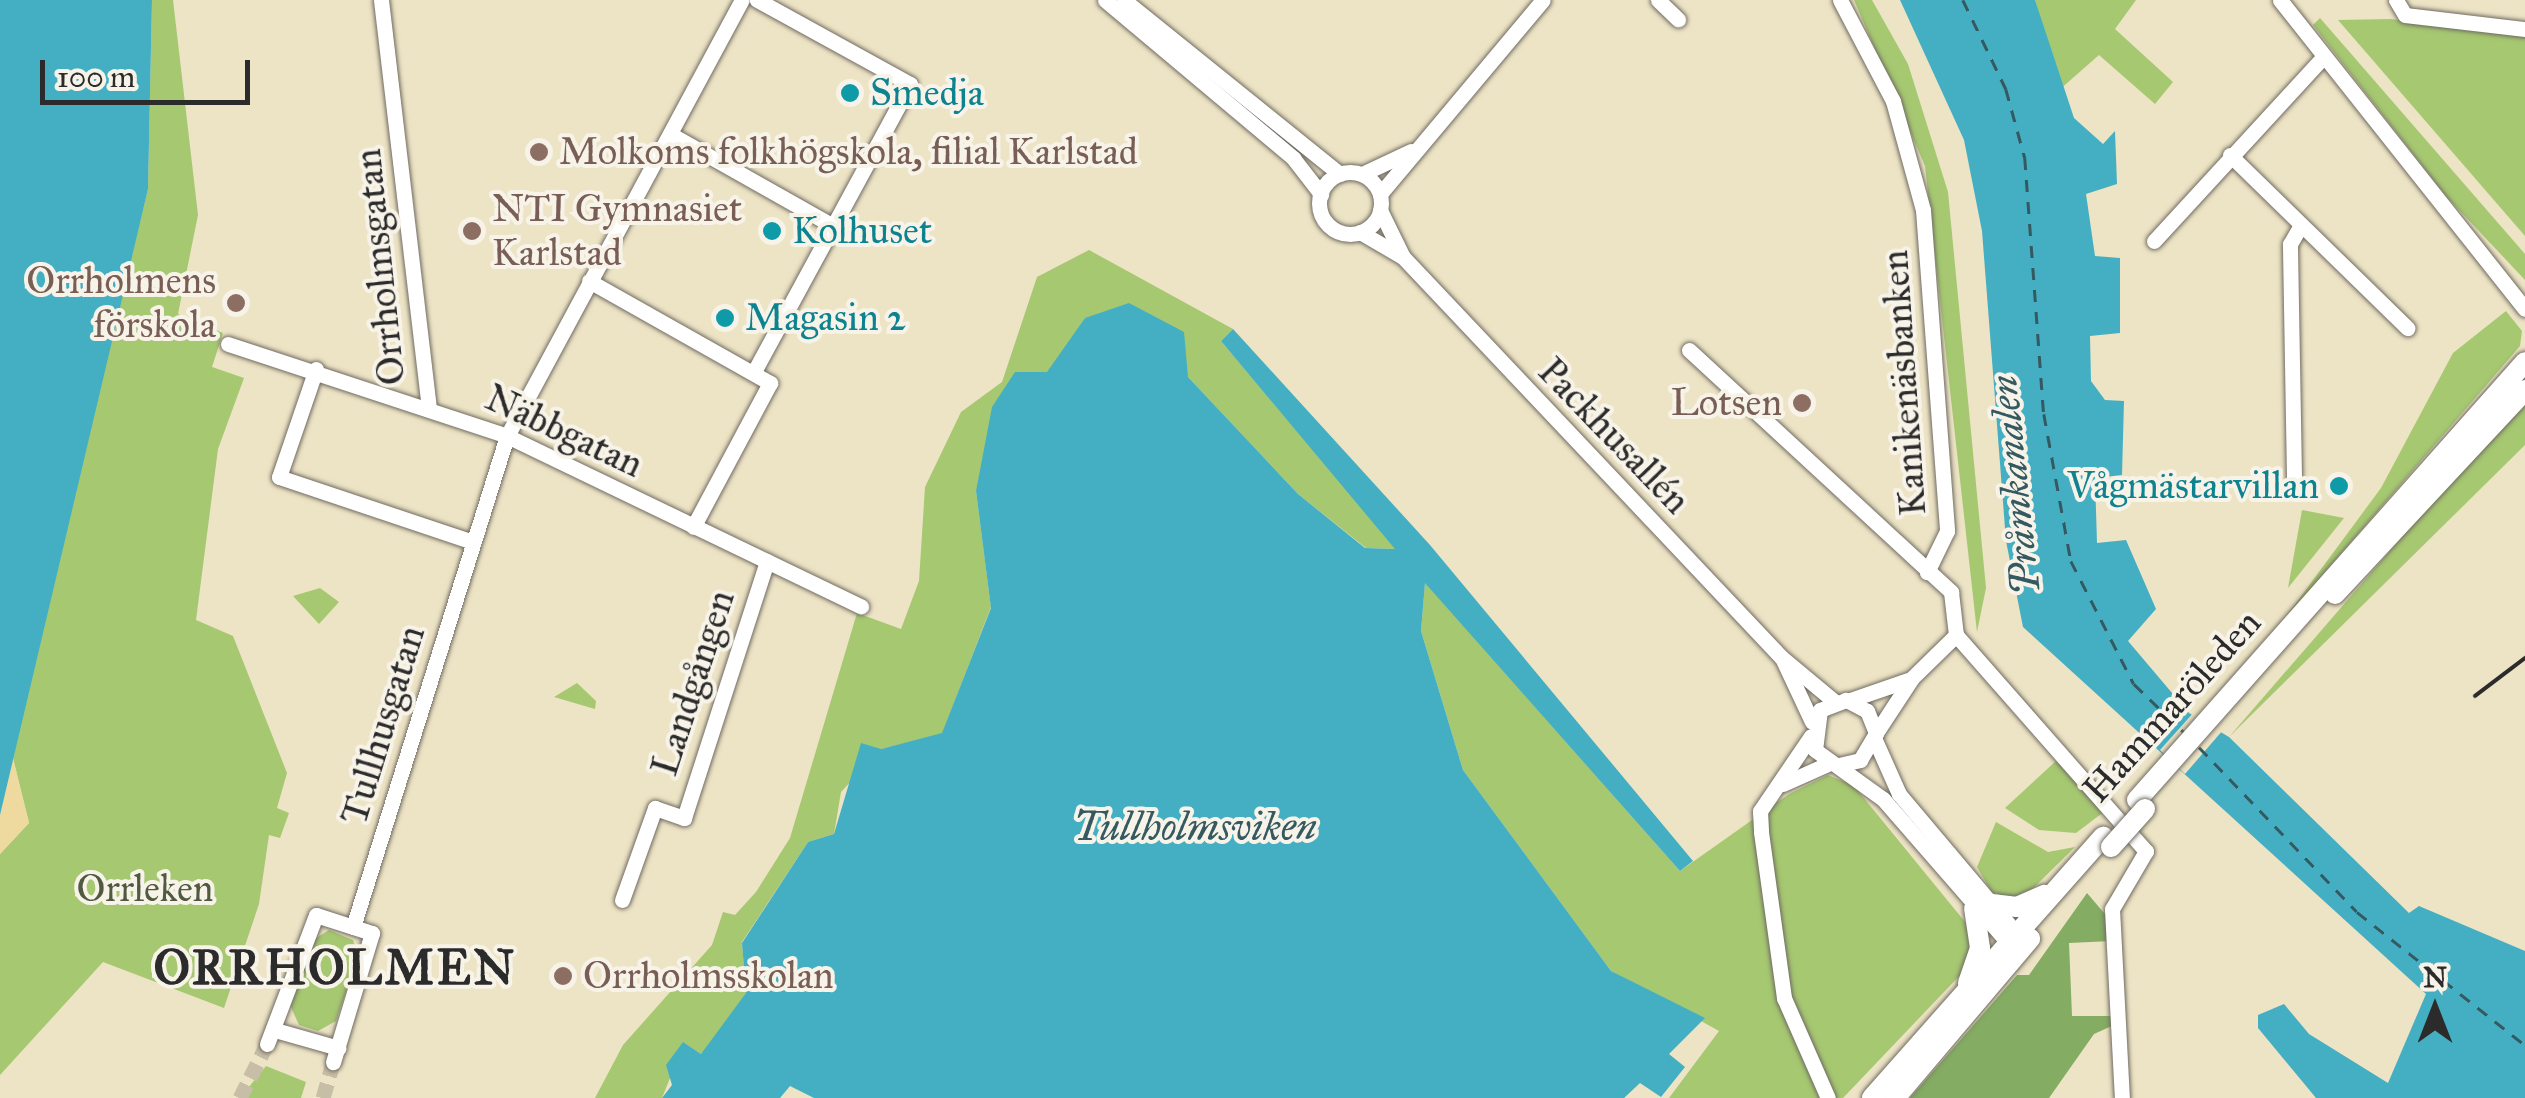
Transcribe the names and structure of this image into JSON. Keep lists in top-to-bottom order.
{
  "streets": {
    "main road": ["Hammaröleden"],
    "street": [
      "Orrholmsgatan",
      "Kanikenäsbanken",
      "Näbbgatan",
      "Packhusallén",
      "Landgången",
      "Tullhusgatan"
    ]
  },
  "crossings": [
    ["Orrholmsgatan", "Näbbgatan"],
    ["Näbbgatan", "Landgången"],
    ["Näbbgatan", "Tullhusgatan"]
  ],
  "districts": ["ORRHOLMEN"],
  "water": ["Pråmkanalen", "Tullholmsviken"],
  "parks": ["Orrleken"],
  "places": [
    "Smedja",
    "Molkoms folkhögskola, filial Karlstad",
    "NTI Gymnasiet Karlstad",
    "Kolhuset",
    "Orrholmens förskola",
    "Magasin 2",
    "Lotsen",
    "Vågmästarvillan",
    "Orrholmsskolan"
  ],
  "scale_bar": "100 m",
  "north": "top"
}
